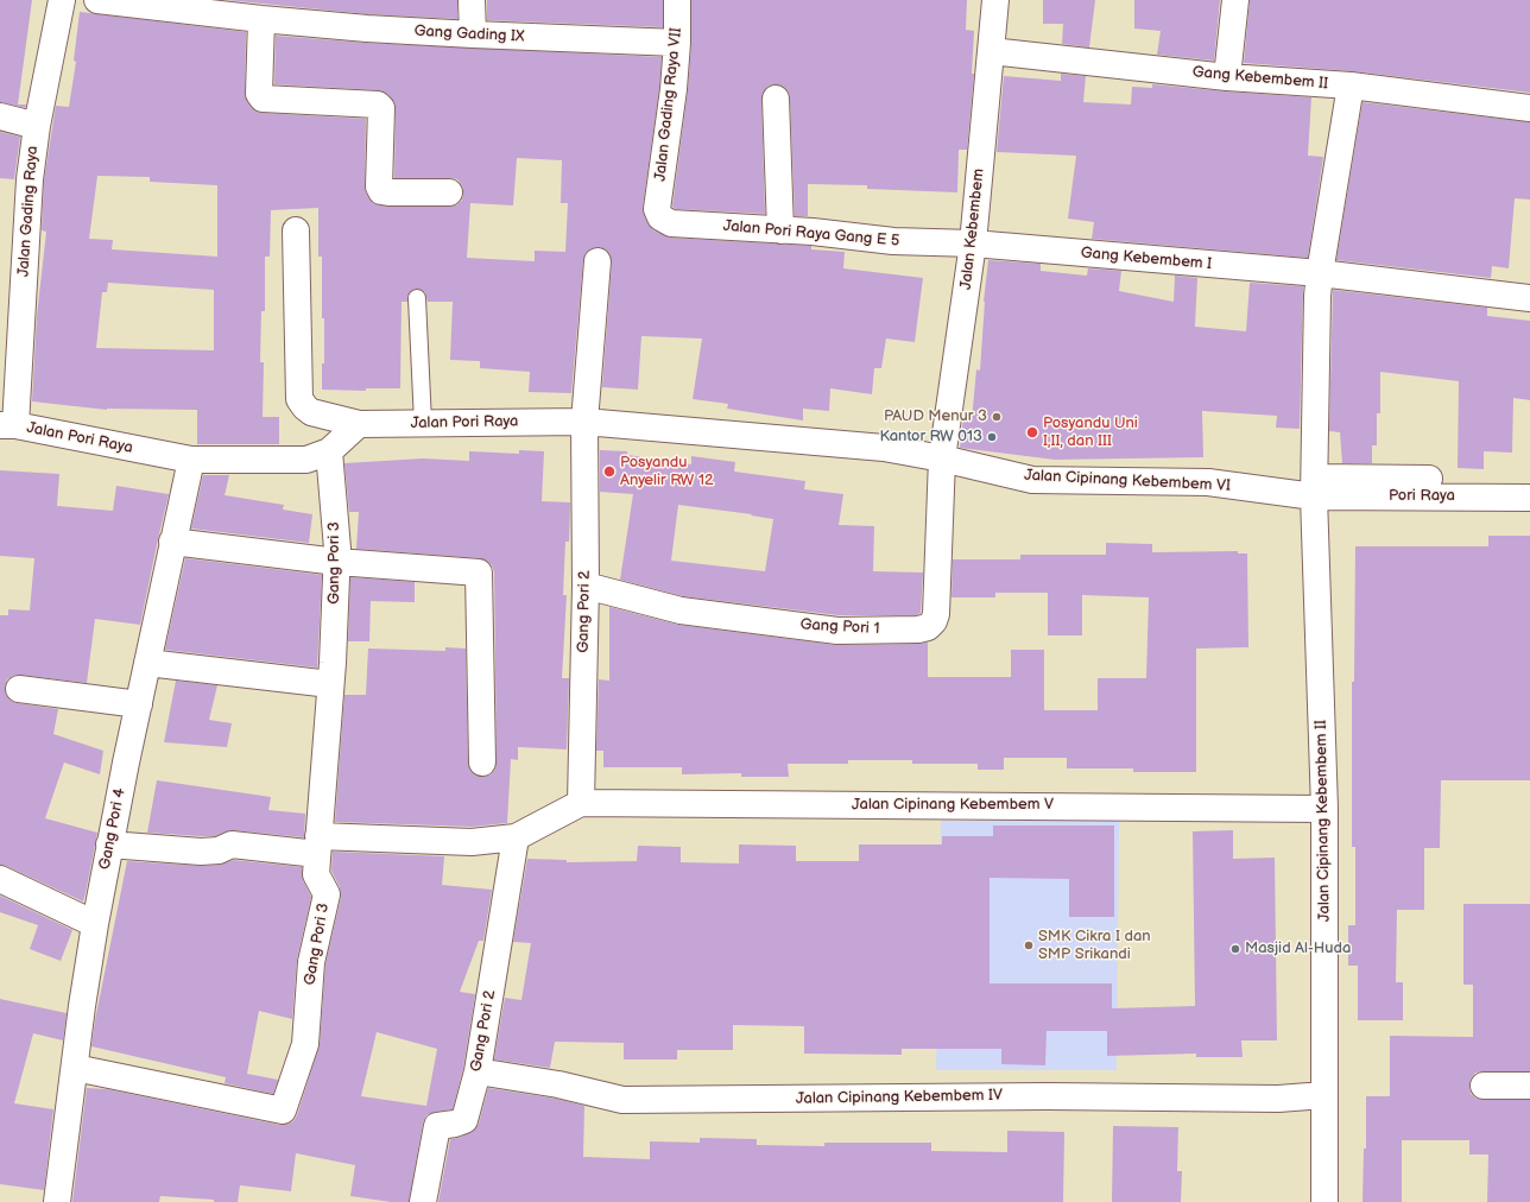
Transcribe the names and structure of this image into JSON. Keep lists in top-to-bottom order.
{
  "streets": {
    "street": [
      "Gang Gading IX",
      "Gang Kebembem II",
      "Jalan Gading Raya VII",
      "Jalan Gading Raya",
      "Jalan Kebembem",
      "Jalan Pori Raya Gang E 5",
      "Gang Kebembem I",
      "Jalan Pori Raya",
      "Jalan Cipinang Kebembem VI",
      "Pori Raya",
      "Gang Pori 3",
      "Gang Pori 2",
      "Gang Pori 1",
      "Jalan Cipinang Kebembem V",
      "Jalan Cipinang Kebembem II",
      "Gang Pori 4",
      "Jalan Cipinang Kebembem IV"
    ]
  },
  "crossings": [
    ["Gang Gading IX", "Jalan Gading Raya VII"],
    ["Gang Kebembem II", "Jalan Kebembem"],
    ["Jalan Gading Raya VII", "Jalan Pori Raya Gang E 5"],
    ["Jalan Gading Raya", "Jalan Pori Raya"],
    ["Jalan Kebembem", "Jalan Pori Raya Gang E 5"],
    ["Jalan Kebembem", "Gang Kebembem I"],
    ["Jalan Kebembem", "Jalan Pori Raya"],
    ["Jalan Kebembem", "Jalan Cipinang Kebembem VI"],
    ["Jalan Kebembem", "Gang Pori 1"],
    ["Jalan Pori Raya Gang E 5", "Gang Kebembem I"],
    ["Gang Kebembem I", "Jalan Cipinang Kebembem II"],
    ["Jalan Pori Raya", "Jalan Cipinang Kebembem VI"],
    ["Jalan Pori Raya", "Gang Pori 3"],
    ["Jalan Pori Raya", "Gang Pori 2"],
    ["Jalan Pori Raya", "Gang Pori 1"],
    ["Jalan Pori Raya", "Gang Pori 4"],
    ["Jalan Cipinang Kebembem VI", "Pori Raya"],
    ["Jalan Cipinang Kebembem VI", "Gang Pori 1"],
    ["Jalan Cipinang Kebembem VI", "Jalan Cipinang Kebembem II"],
    ["Pori Raya", "Jalan Cipinang Kebembem II"],
    ["Gang Pori 3", "Gang Pori 4"],
    ["Gang Pori 2", "Gang Pori 1"],
    ["Gang Pori 2", "Jalan Cipinang Kebembem V"],
    ["Gang Pori 2", "Jalan Cipinang Kebembem IV"],
    ["Jalan Cipinang Kebembem V", "Jalan Cipinang Kebembem II"],
    ["Jalan Cipinang Kebembem II", "Jalan Cipinang Kebembem IV"]
  ],
  "places": [
    "PAUD Menur 3",
    "Posyandu Uni I,II, dan III",
    "Kantor RW 013",
    "Posyandu Anyelir RW 12",
    "SMK Cikra I dan SMP Srikandi",
    "Masjid Al-Huda"
  ]
}
